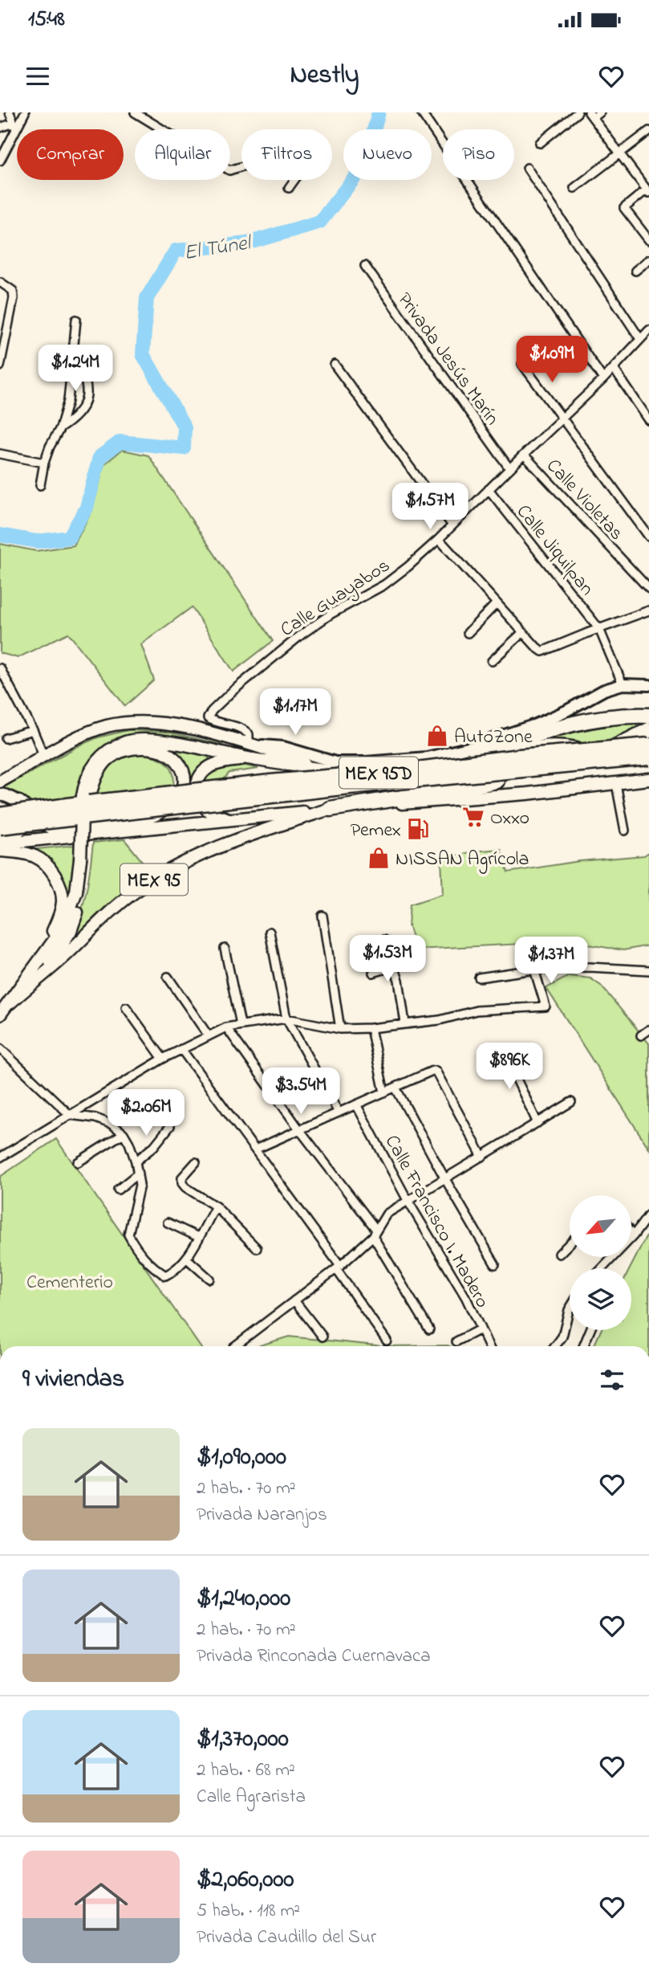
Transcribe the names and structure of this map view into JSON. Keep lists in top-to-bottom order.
{
  "streets": {
    "highway": ["MEX 95D"],
    "main road": ["MEX 95"],
    "street": [
      "Privada Jesús Marín",
      "Calle Violetas",
      "Calle Jiquilpan",
      "Calle Guayabos",
      "Calle Francisco I. Madero"
    ]
  },
  "crossings": [
    ["Privada Jesús Marín", "Calle Guayabos"],
    ["Calle Violetas", "Calle Guayabos"],
    ["Calle Jiquilpan", "Calle Guayabos"]
  ],
  "water": ["El Túnel"],
  "parks": ["Cementerio"],
  "places": {
    "shop": ["AutoZone", "NISSAN Agrícola"],
    "supermarket": ["Oxxo"],
    "fuel station": ["Pemex"]
  },
  "north": "bottom left",
  "page": {
    "status": "15:48",
    "header": "Nestly",
    "chip": [
      "Comprar",
      "Alquilar",
      "Filtros",
      "Nuevo",
      "Piso"
    ],
    "price": [
      "$1.09M",
      "$1.24M",
      "$1.57M",
      "$1.17M",
      "$1.53M",
      "$1.37M",
      "$896K",
      "$3.54M",
      "$2.06M"
    ],
    "heading": "9 viviendas",
    "list": [
      {
        "name": "$1,090,000",
        "note": "2 hab. · 70 m² · Privada Naranjos"
      },
      {
        "name": "$1,240,000",
        "note": "2 hab. · 70 m² · Privada Rinconada Cuernavaca"
      },
      {
        "name": "$1,370,000",
        "note": "2 hab. · 68 m² · Calle Agrarista"
      },
      {
        "name": "$2,060,000",
        "note": "5 hab. · 118 m² · Privada Caudillo del Sur"
      }
    ]
  }
}
